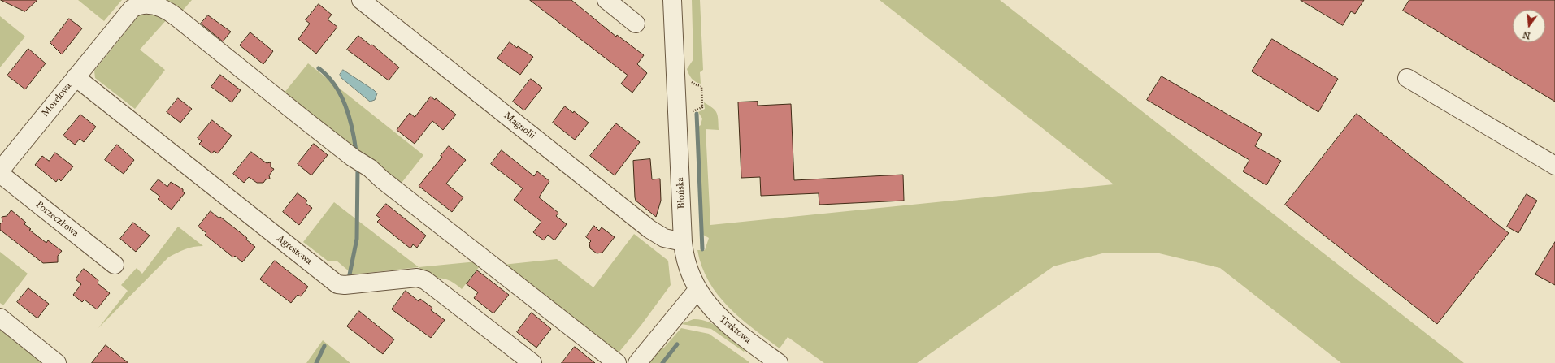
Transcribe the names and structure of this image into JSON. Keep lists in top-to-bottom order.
{
  "streets": {
    "street": [
      "Morelowa",
      "Magnolii",
      "Błońska",
      "Porzeczkowa",
      "Agrestowa",
      "Traktowa"
    ]
  },
  "crossings": [
    ["Morelowa", "Agrestowa"],
    ["Magnolii", "Błońska"],
    ["Błońska", "Traktowa"]
  ],
  "north": "bottom"
}
